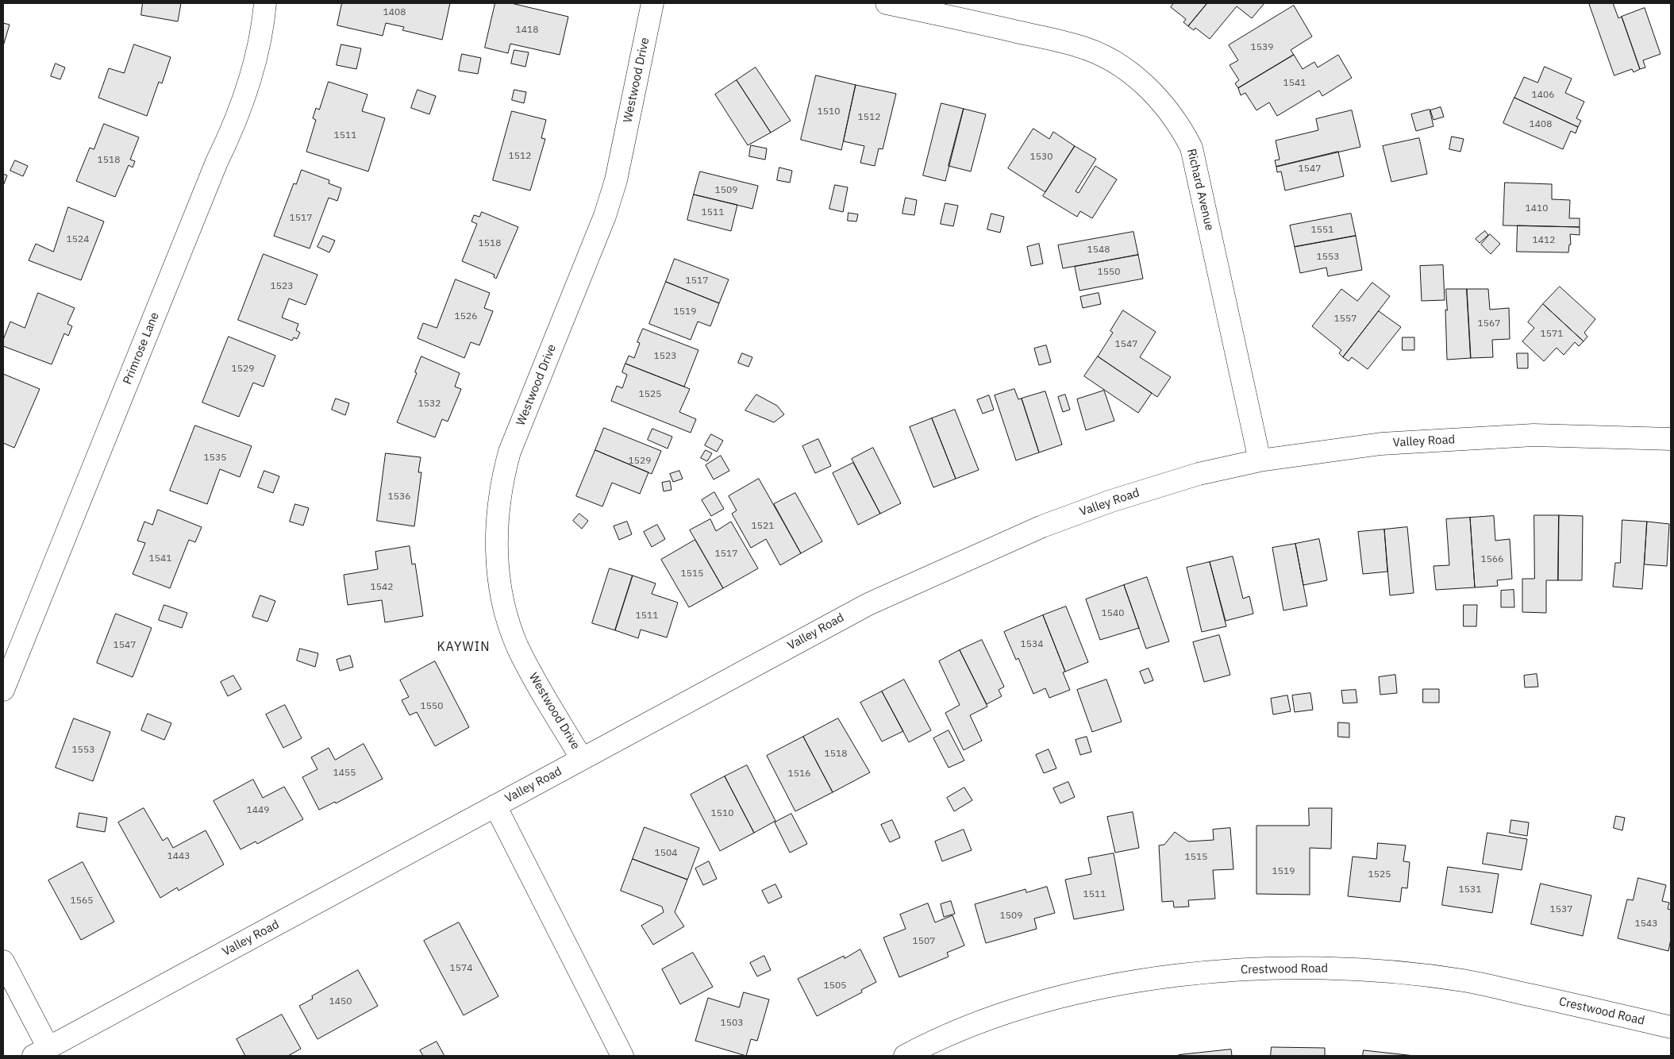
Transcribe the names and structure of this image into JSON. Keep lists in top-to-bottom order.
{
  "streets": {
    "street": [
      "Westwood Drive",
      "Richard Avenue",
      "Primrose Lane",
      "Valley Road",
      "Crestwood Road"
    ]
  },
  "crossings": [
    ["Westwood Drive", "Valley Road"],
    ["Richard Avenue", "Valley Road"]
  ],
  "districts": ["KAYWIN"],
  "house_numbers": [
    "1408",
    "1418",
    "1539",
    "1541",
    "1406",
    "1510",
    "1512",
    "1408",
    "1511",
    "1512",
    "1530",
    "1518",
    "1547",
    "1509",
    "1410",
    "1511",
    "1517",
    "1551",
    "1524",
    "1412",
    "1518",
    "1548",
    "1553",
    "1550",
    "1517",
    "1523",
    "1519",
    "1526",
    "1557",
    "1567",
    "1571",
    "1547",
    "1523",
    "1529",
    "1525",
    "1532",
    "1535",
    "1529",
    "1536",
    "1521",
    "1517",
    "1541",
    "1566",
    "1515",
    "1542",
    "1540",
    "1511",
    "1534",
    "1547",
    "1550",
    "1553",
    "1518",
    "1455",
    "1516",
    "1449",
    "1510",
    "1504",
    "1443",
    "1515",
    "1519",
    "1525",
    "1531",
    "1511",
    "1565",
    "1537",
    "1509",
    "1543",
    "1507",
    "1574",
    "1505",
    "1450",
    "1503"
  ]
}
